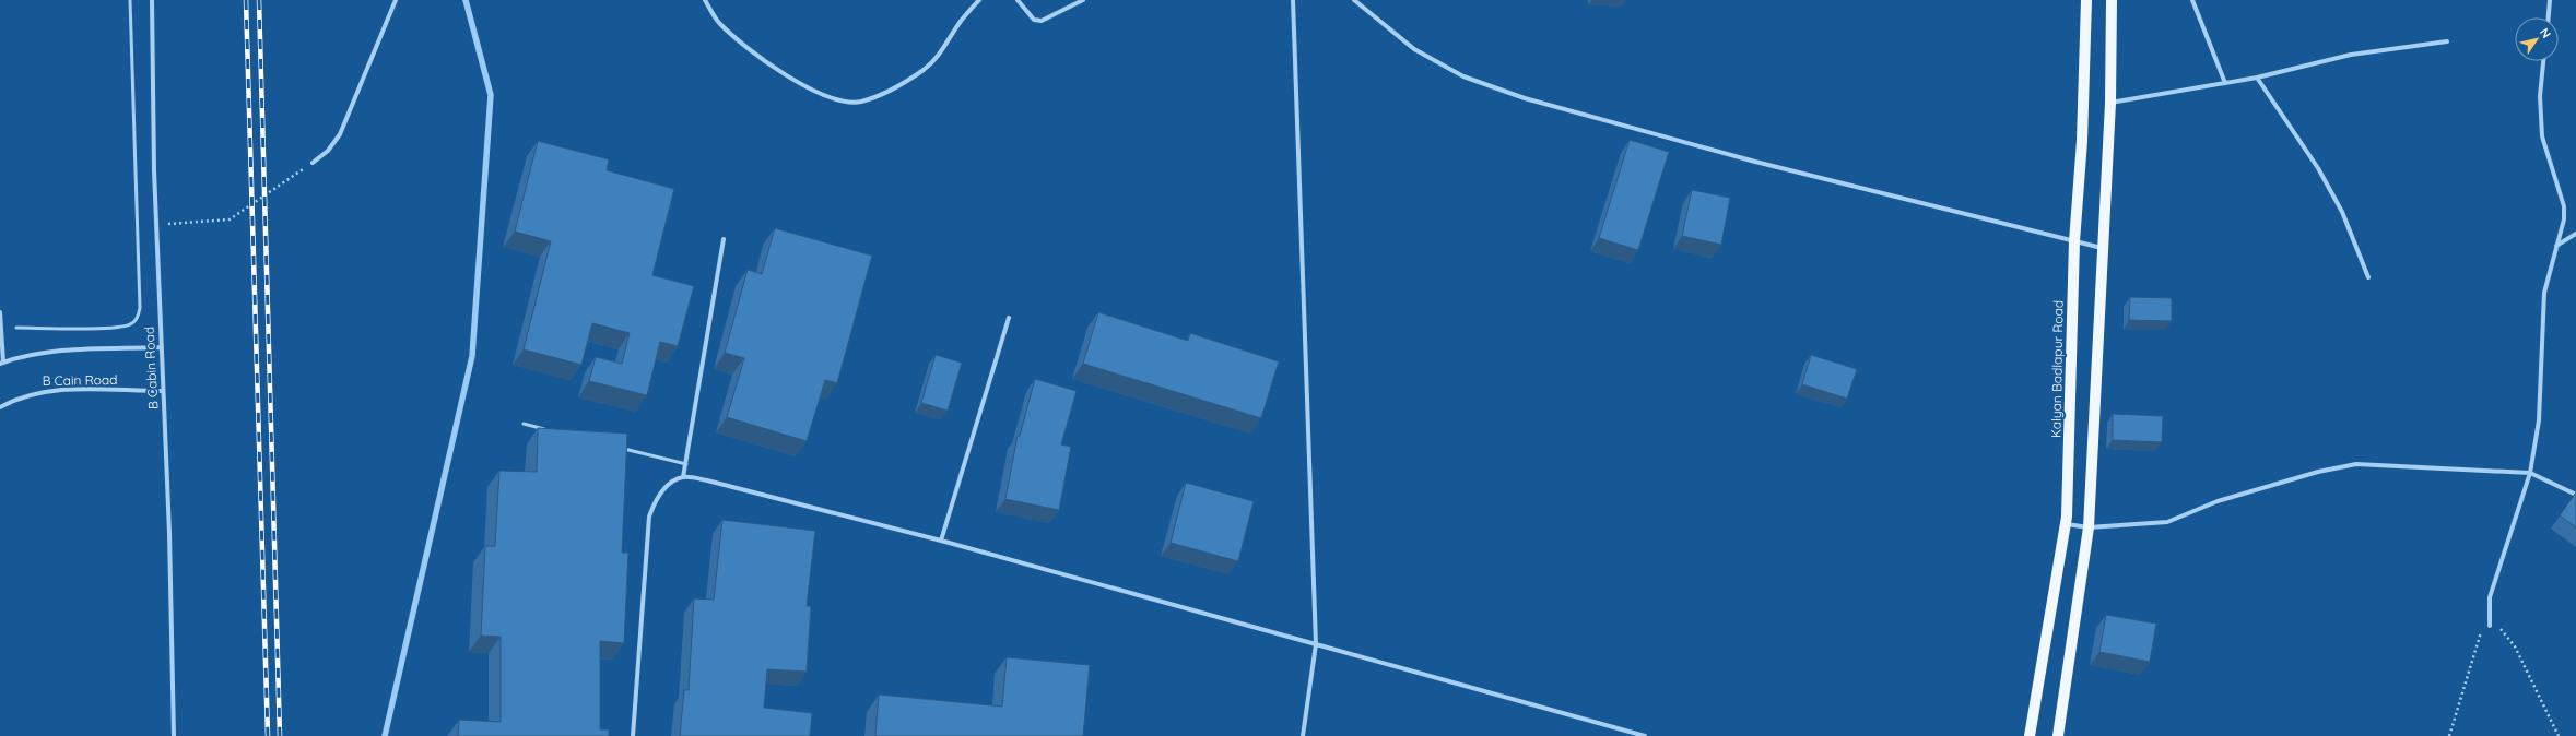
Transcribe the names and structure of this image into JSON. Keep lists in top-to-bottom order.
{
  "streets": {
    "main road": ["Kalyan Badlapur Road"],
    "street": ["B Cabin Road", "B Cain Road"]
  },
  "crossings": [
    ["B Cabin Road", "B Cain Road"]
  ],
  "north": "top right"
}
